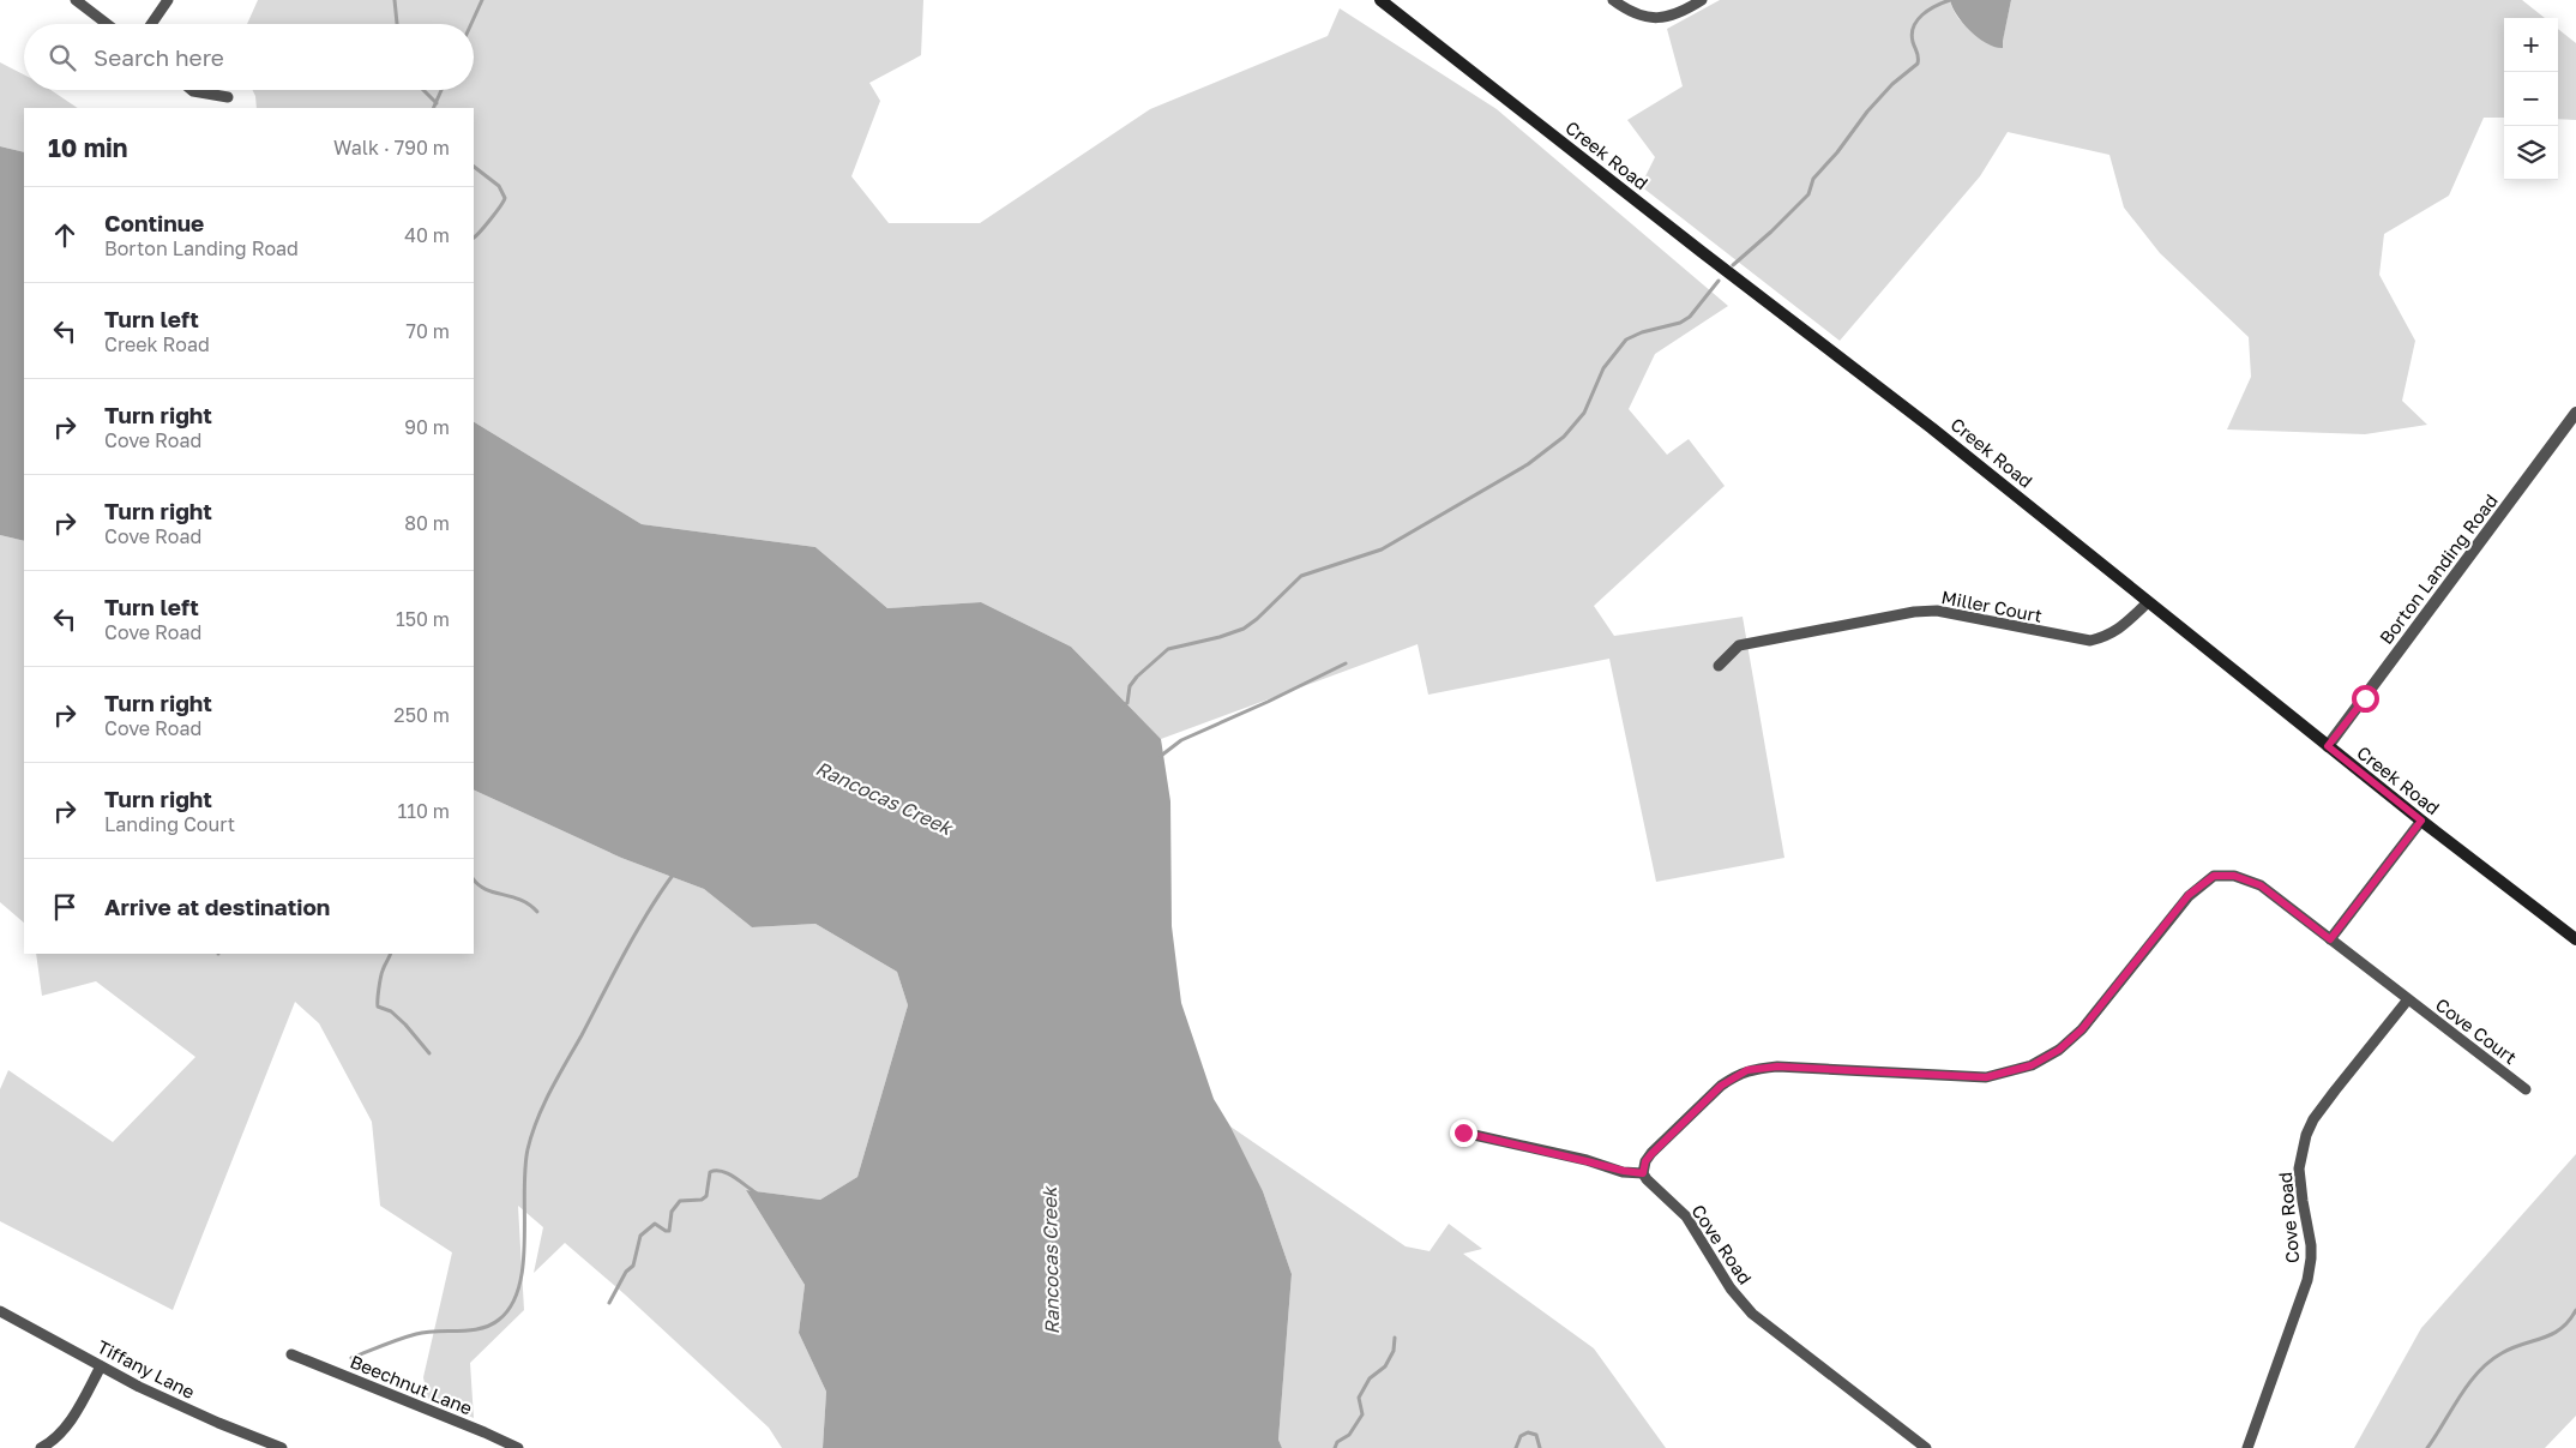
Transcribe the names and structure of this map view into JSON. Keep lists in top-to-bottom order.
{
  "streets": {
    "main road": ["Creek Road"],
    "street": [
      "Borton Landing Road",
      "Miller Court",
      "Cove Court",
      "Cove Road",
      "Tiffany Lane",
      "Beechnut Lane"
    ]
  },
  "crossings": [
    ["Creek Road", "Borton Landing Road"],
    ["Creek Road", "Miller Court"],
    ["Cove Court", "Cove Road"]
  ],
  "water": ["Rancocas Creek"],
  "page": {
    "map_buttons": ["+", "−"],
    "search": "Search here",
    "heading": ["10 min", "Walk · 790 m"],
    "list": [
      ["Continue", "Borton Landing Road", "40 m"],
      ["Turn left", "Creek Road", "70 m"],
      ["Turn right", "Cove Road", "90 m"],
      ["Turn right", "Cove Road", "80 m"],
      ["Turn left", "Cove Road", "150 m"],
      ["Turn right", "Cove Road", "250 m"],
      ["Turn right", "Landing Court", "110 m"],
      "Arrive at destination"
    ]
  }
}
